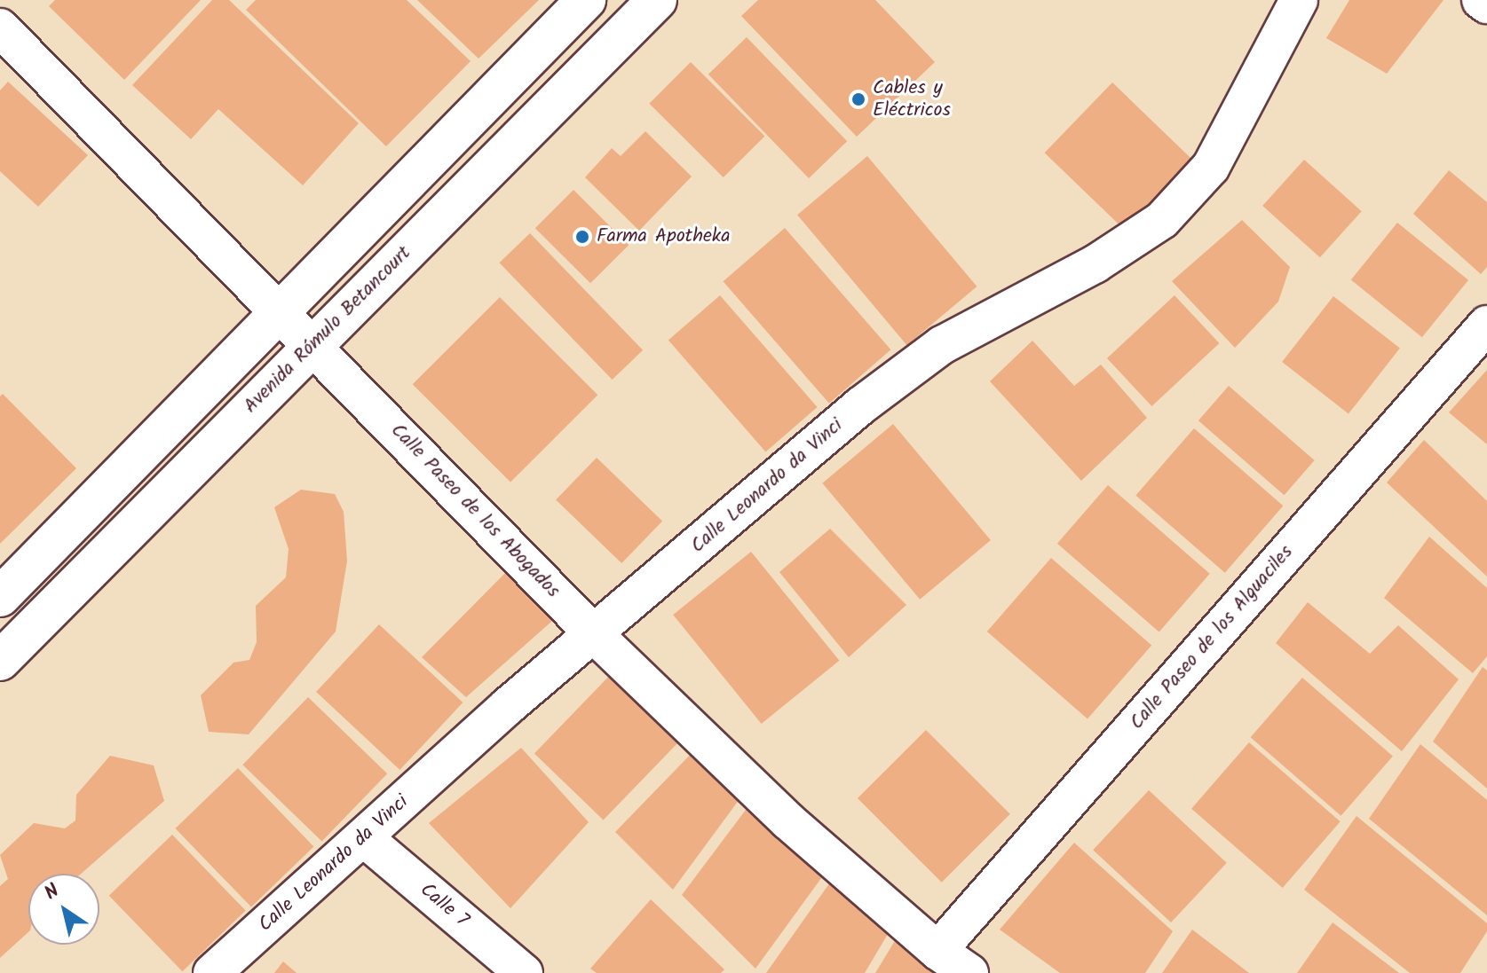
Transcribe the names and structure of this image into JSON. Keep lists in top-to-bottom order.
{
  "streets": {
    "main road": ["Avenida Rómulo Betancourt"],
    "street": [
      "Calle Leonardo da Vinci",
      "Calle Paseo de los Abogados",
      "Calle Paseo de los Alguaciles",
      "Calle 7"
    ]
  },
  "crossings": [
    ["Avenida Rómulo Betancourt", "Calle Paseo de los Abogados"],
    ["Calle Leonardo da Vinci", "Calle Paseo de los Abogados"],
    ["Calle Leonardo da Vinci", "Calle 7"],
    ["Calle Paseo de los Abogados", "Calle Paseo de los Alguaciles"]
  ],
  "places": ["Cables y Eléctricos", "Farma Apotheka"],
  "north": "top left"
}
